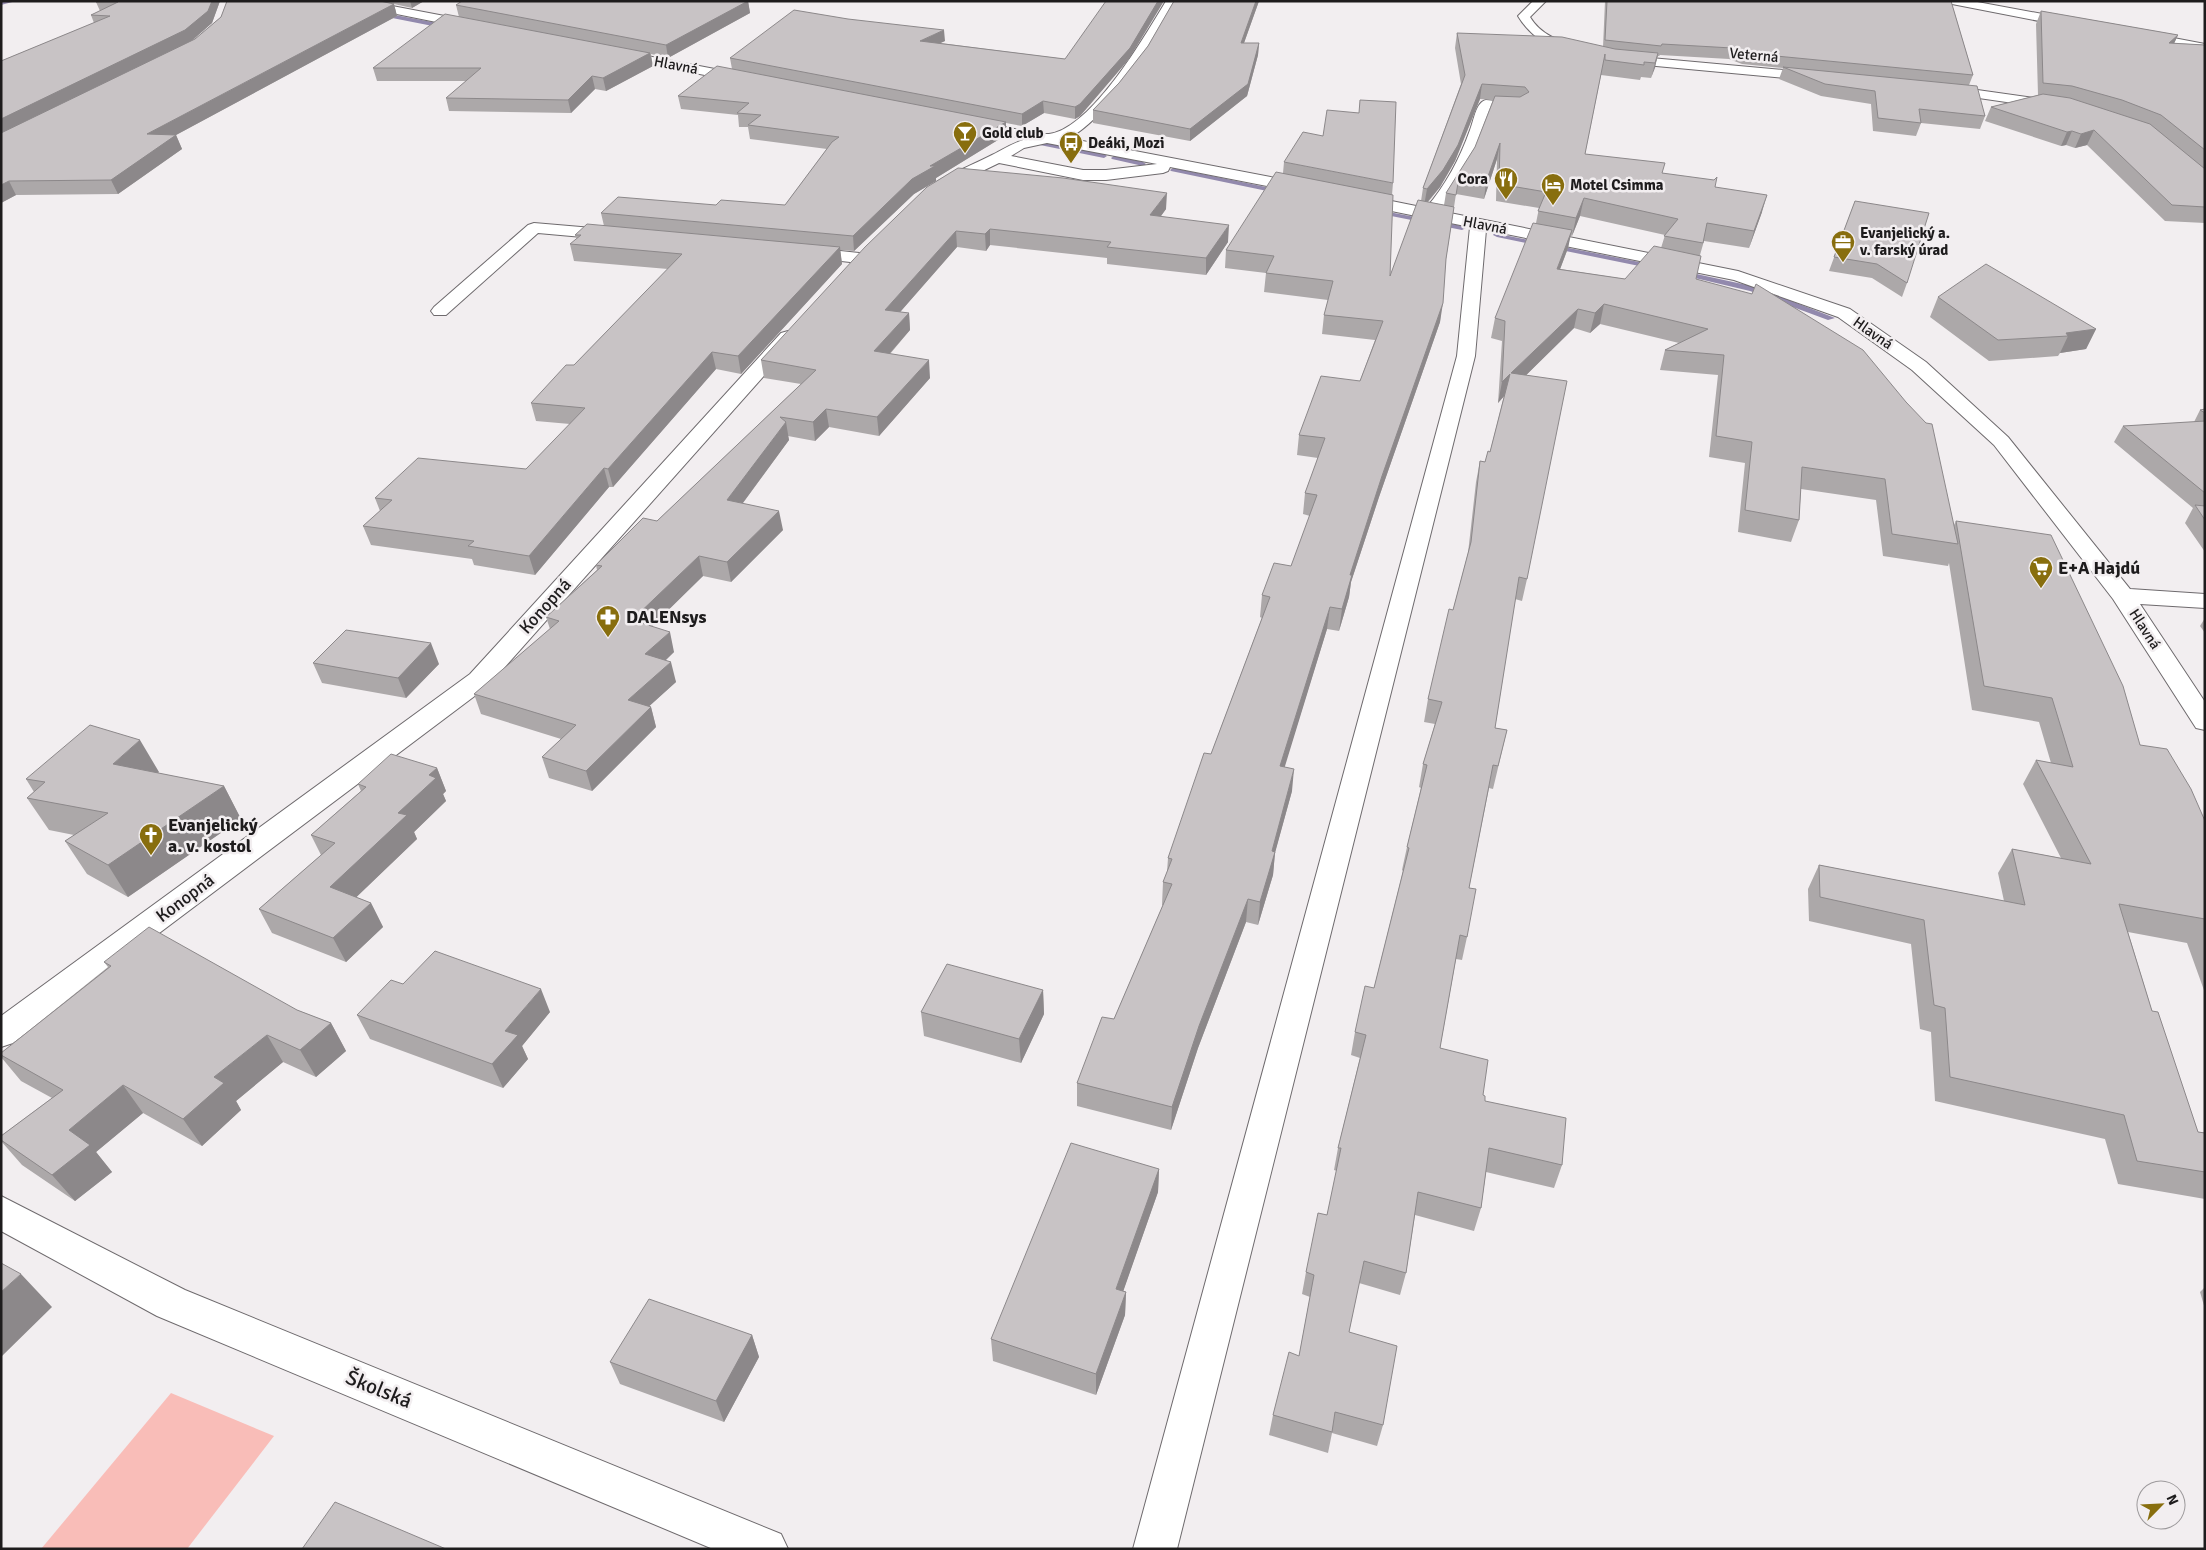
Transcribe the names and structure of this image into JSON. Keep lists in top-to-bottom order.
{
  "streets": {
    "street": [
      "Veterná",
      "Hlavná",
      "Konopná",
      "Školská"
    ]
  },
  "places": {
    "bar": ["Gold club"],
    "bus stop": ["Deáki, Mozi"],
    "restaurant": ["Cora"],
    "hotel": ["Motel Csimma"],
    "office": ["Evanjelický a. v. farský úrad"],
    "supermarket": ["E+A Hajdú"],
    "pharmacy": ["DALENsys"],
    "church": ["Evanjelický a. v. kostol"]
  },
  "north": "top right"
}
